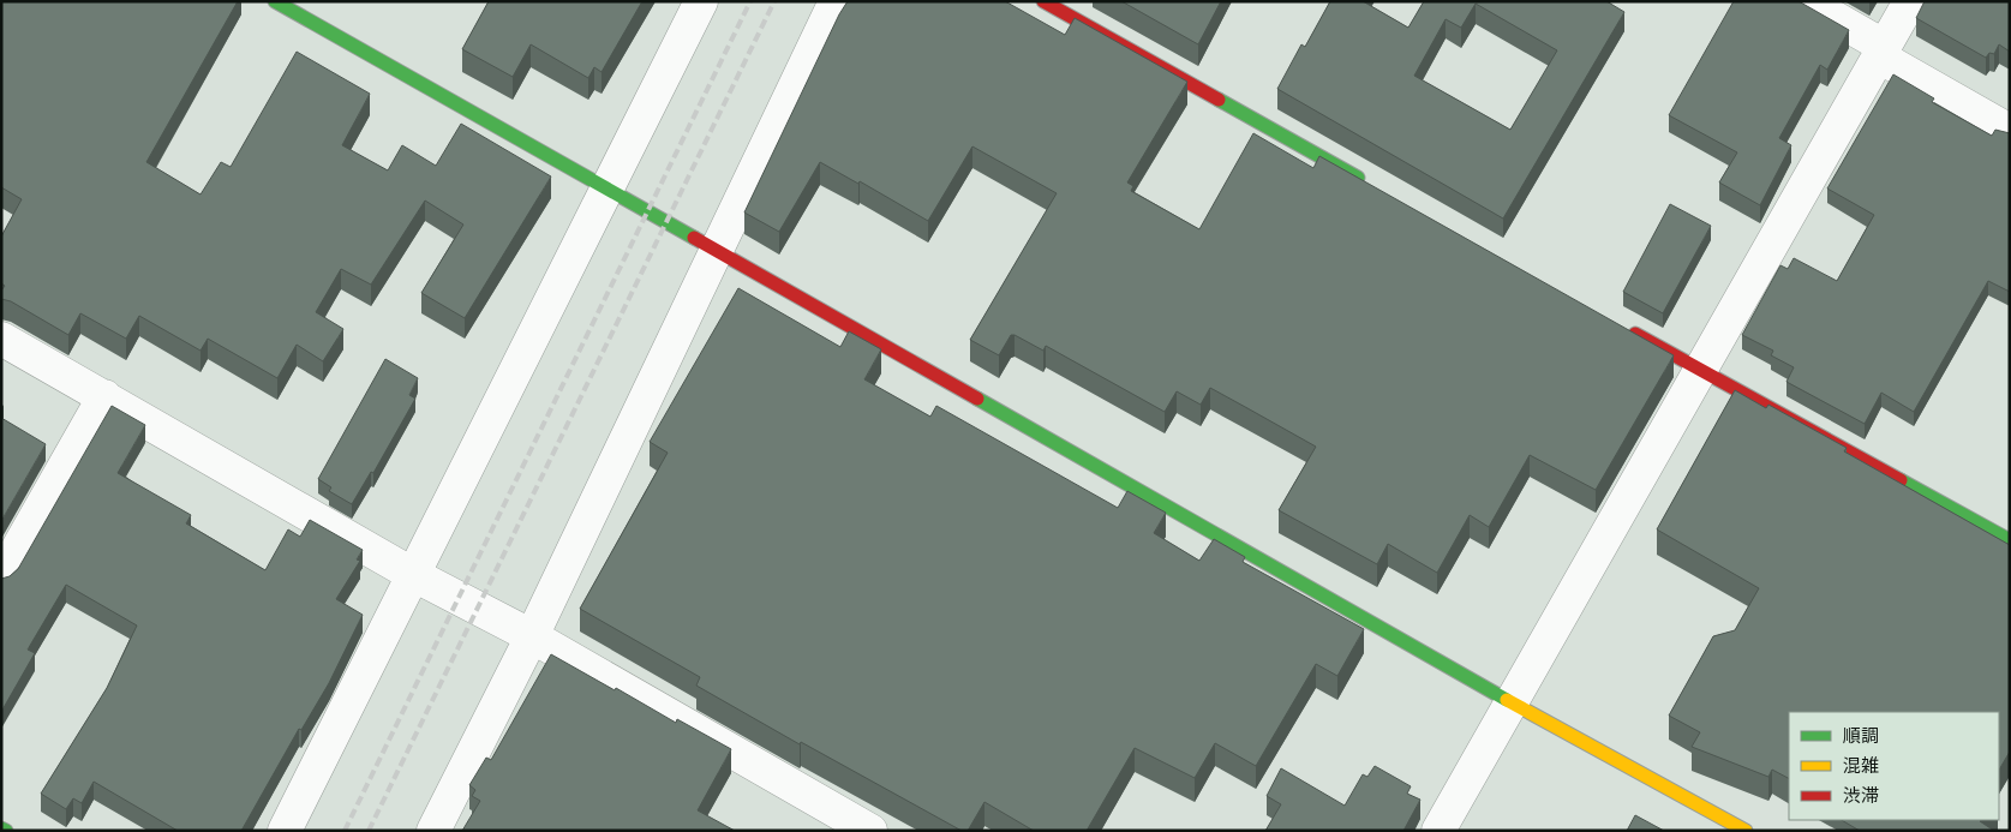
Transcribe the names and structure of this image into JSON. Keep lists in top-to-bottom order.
{
  "legend": ["順調", "混雑", "渋滞"]
}
